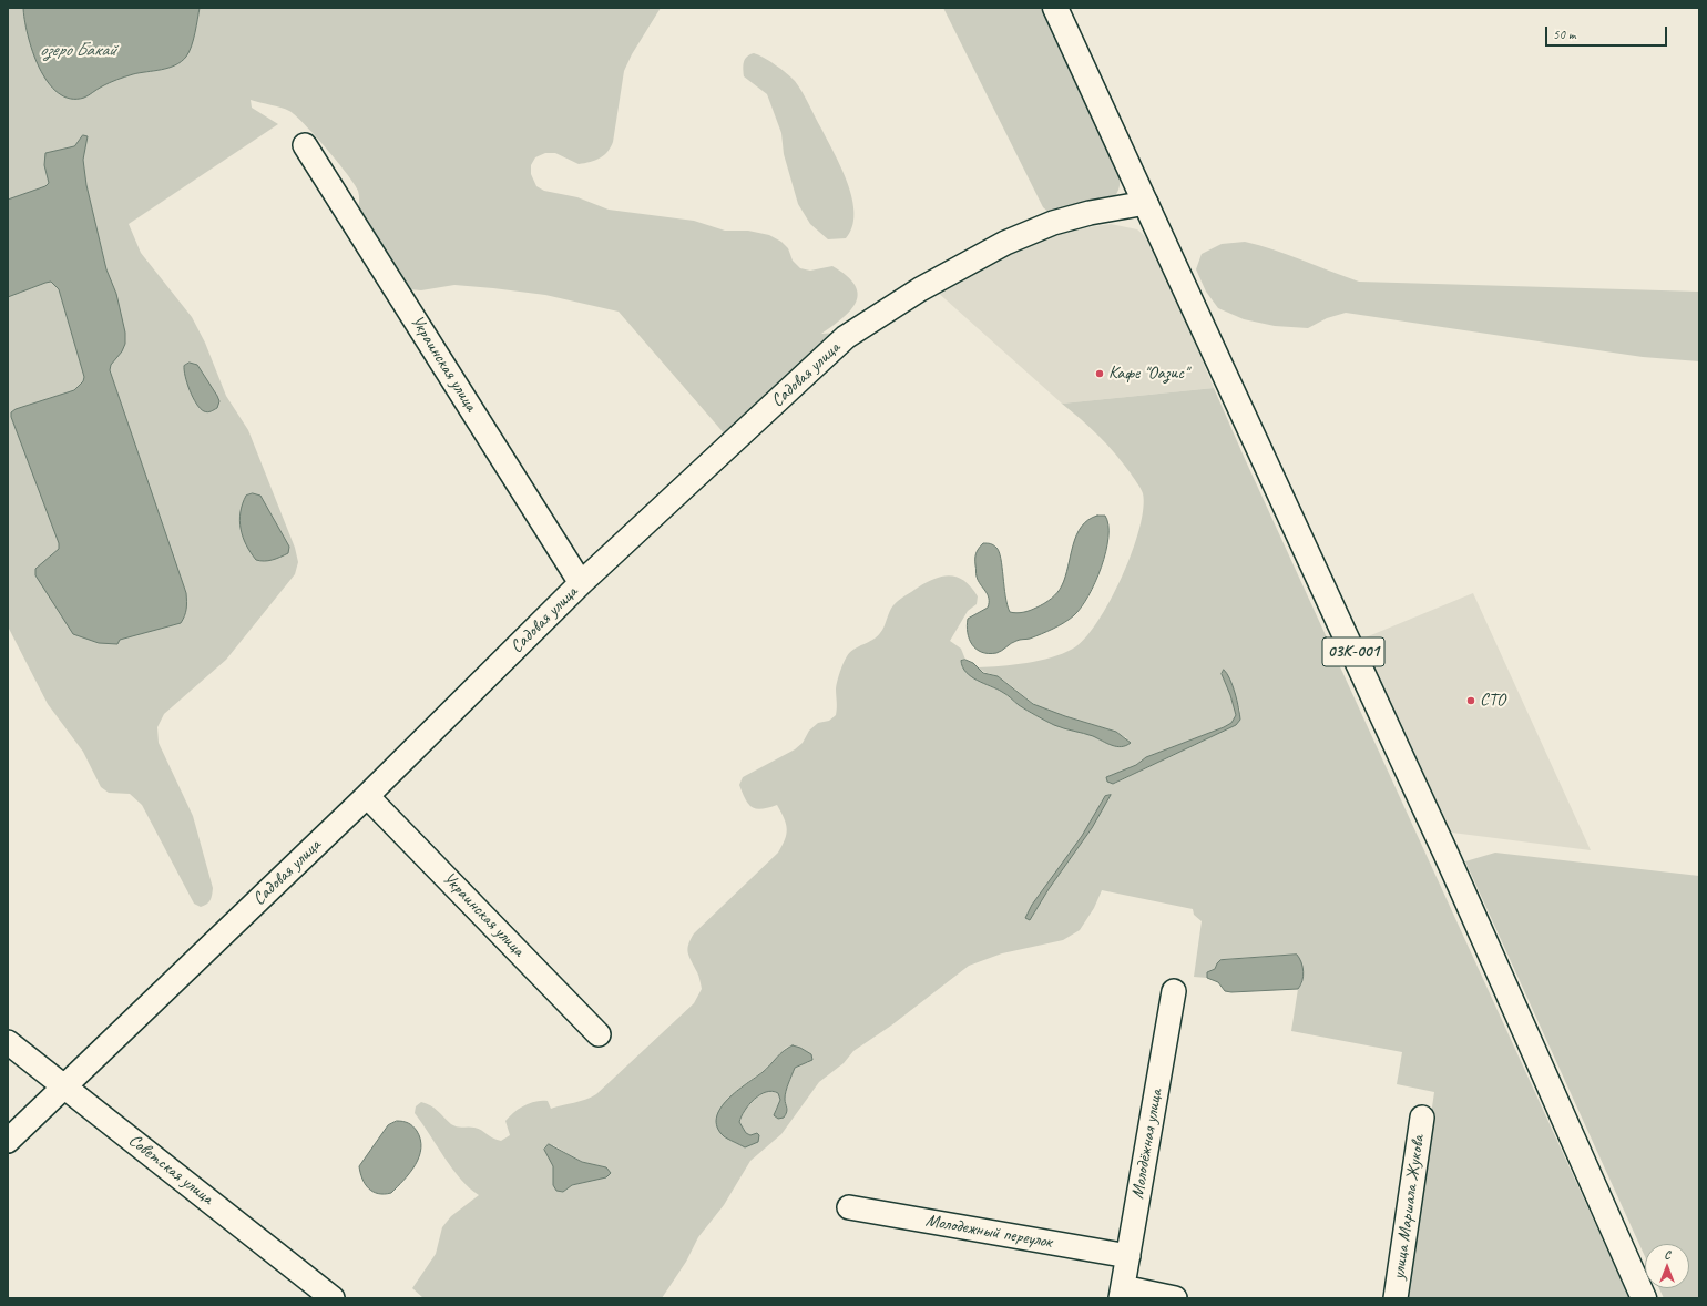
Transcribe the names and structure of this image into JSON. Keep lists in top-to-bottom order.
{
  "streets": {
    "main road": ["03К-001"],
    "street": [
      "Украинская улица",
      "Садовая улица",
      "Молодёжная улица",
      "Советская улица",
      "улица Маршала Жукова",
      "Молодежный переулок"
    ]
  },
  "crossings": [
    ["Украинская улица", "Садовая улица"],
    ["Садовая улица", "03К-001"],
    ["Садовая улица", "Советская улица"],
    ["Молодёжная улица", "Молодежный переулок"]
  ],
  "water": ["озеро Бакай"],
  "places": ["Кафе \"Оазис\"", "СТО"],
  "scale_bar": "50 m",
  "north": "top"
}
